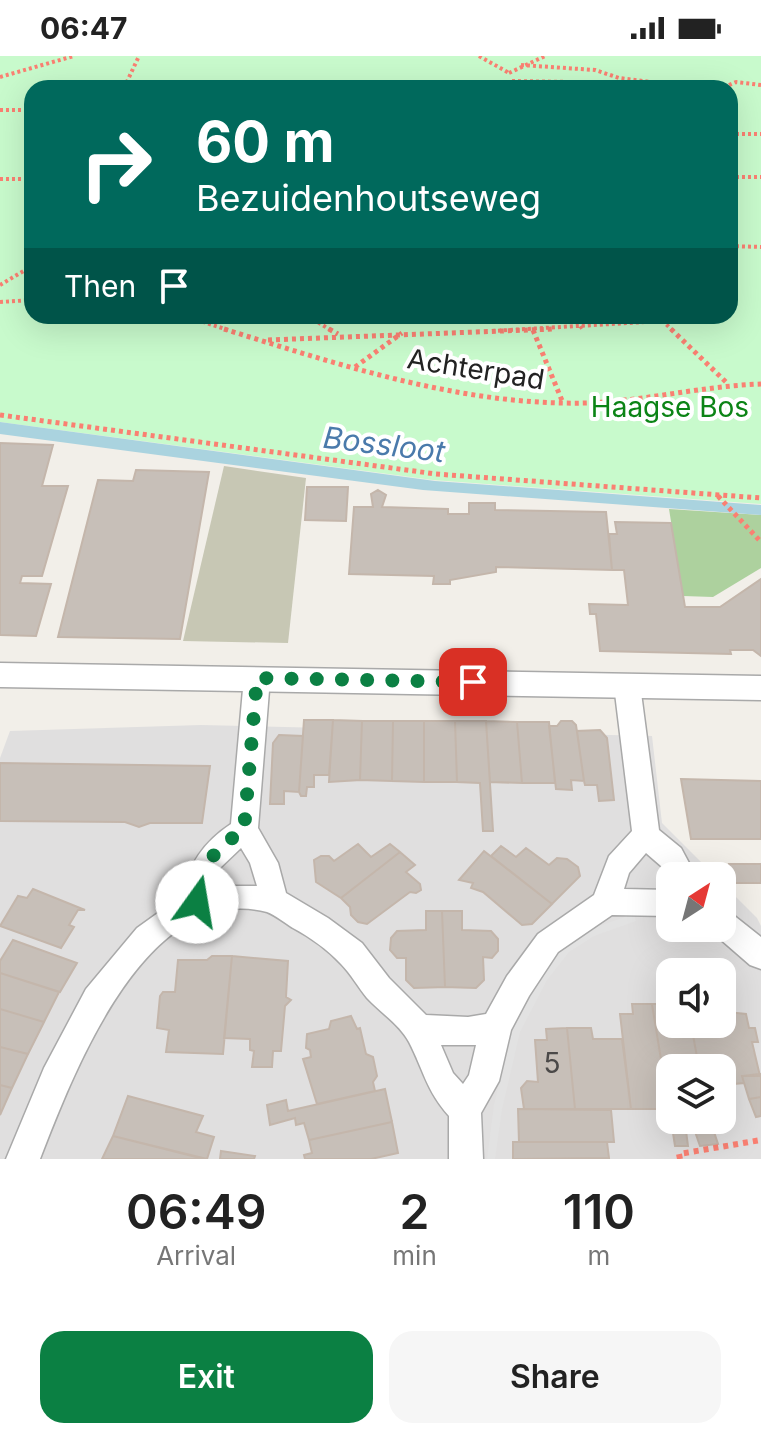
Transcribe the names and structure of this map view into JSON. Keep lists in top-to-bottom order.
{
  "streets": {
    "path": ["Achterpad"]
  },
  "water": ["Bossloot"],
  "parks": ["Haagse Bos"],
  "house_numbers": ["5"],
  "north": "top right",
  "page": {
    "status": "06:47",
    "turn": ["60 m", "Bezuidenhoutseweg"],
    "then": "Then",
    "eta": [
      "06:49",
      "Arrival",
      "2",
      "min",
      "110",
      "m"
    ],
    "buttons": ["Exit", "Share"]
  }
}
